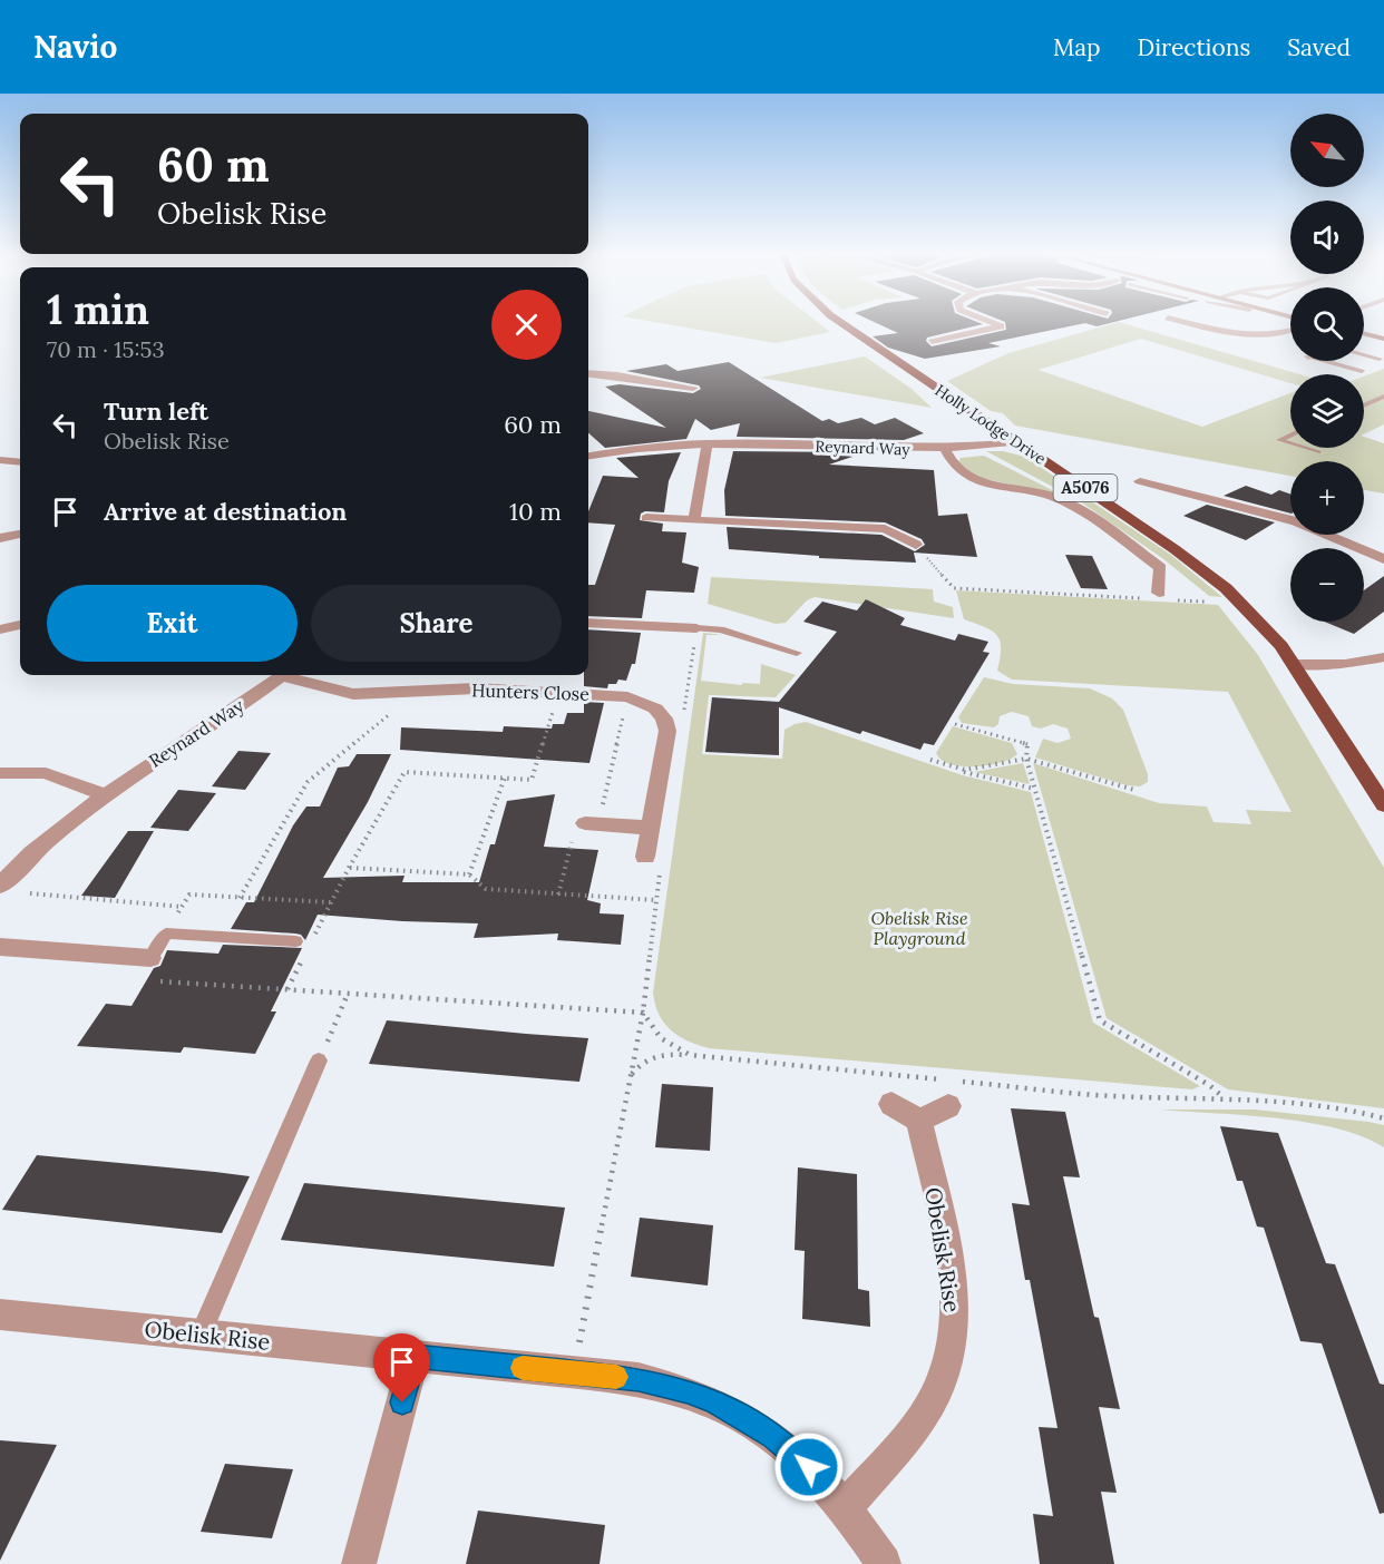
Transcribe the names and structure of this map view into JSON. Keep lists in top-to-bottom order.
{
  "streets": {
    "main road": ["Holly Lodge Drive", "A5076"],
    "street": ["Reynard Way", "Hunters Close", "Obelisk Rise"]
  },
  "crossings": [
    ["Holly Lodge Drive", "Reynard Way"]
  ],
  "parks": ["Obelisk Rise Playground"],
  "north": "top left",
  "page": {
    "header": "Navio",
    "nav": ["Map", "Directions", "Saved"],
    "map_buttons": ["+", "−"],
    "turn": ["60 m", "Obelisk Rise"],
    "heading": ["1 min", "70 m · 15:53"],
    "list": [
      {
        "name": "Turn left",
        "note": "Obelisk Rise",
        "value": "60 m"
      },
      {
        "name": "Arrive at destination",
        "value": "10 m"
      }
    ],
    "buttons": ["Exit", "Share"]
  }
}
